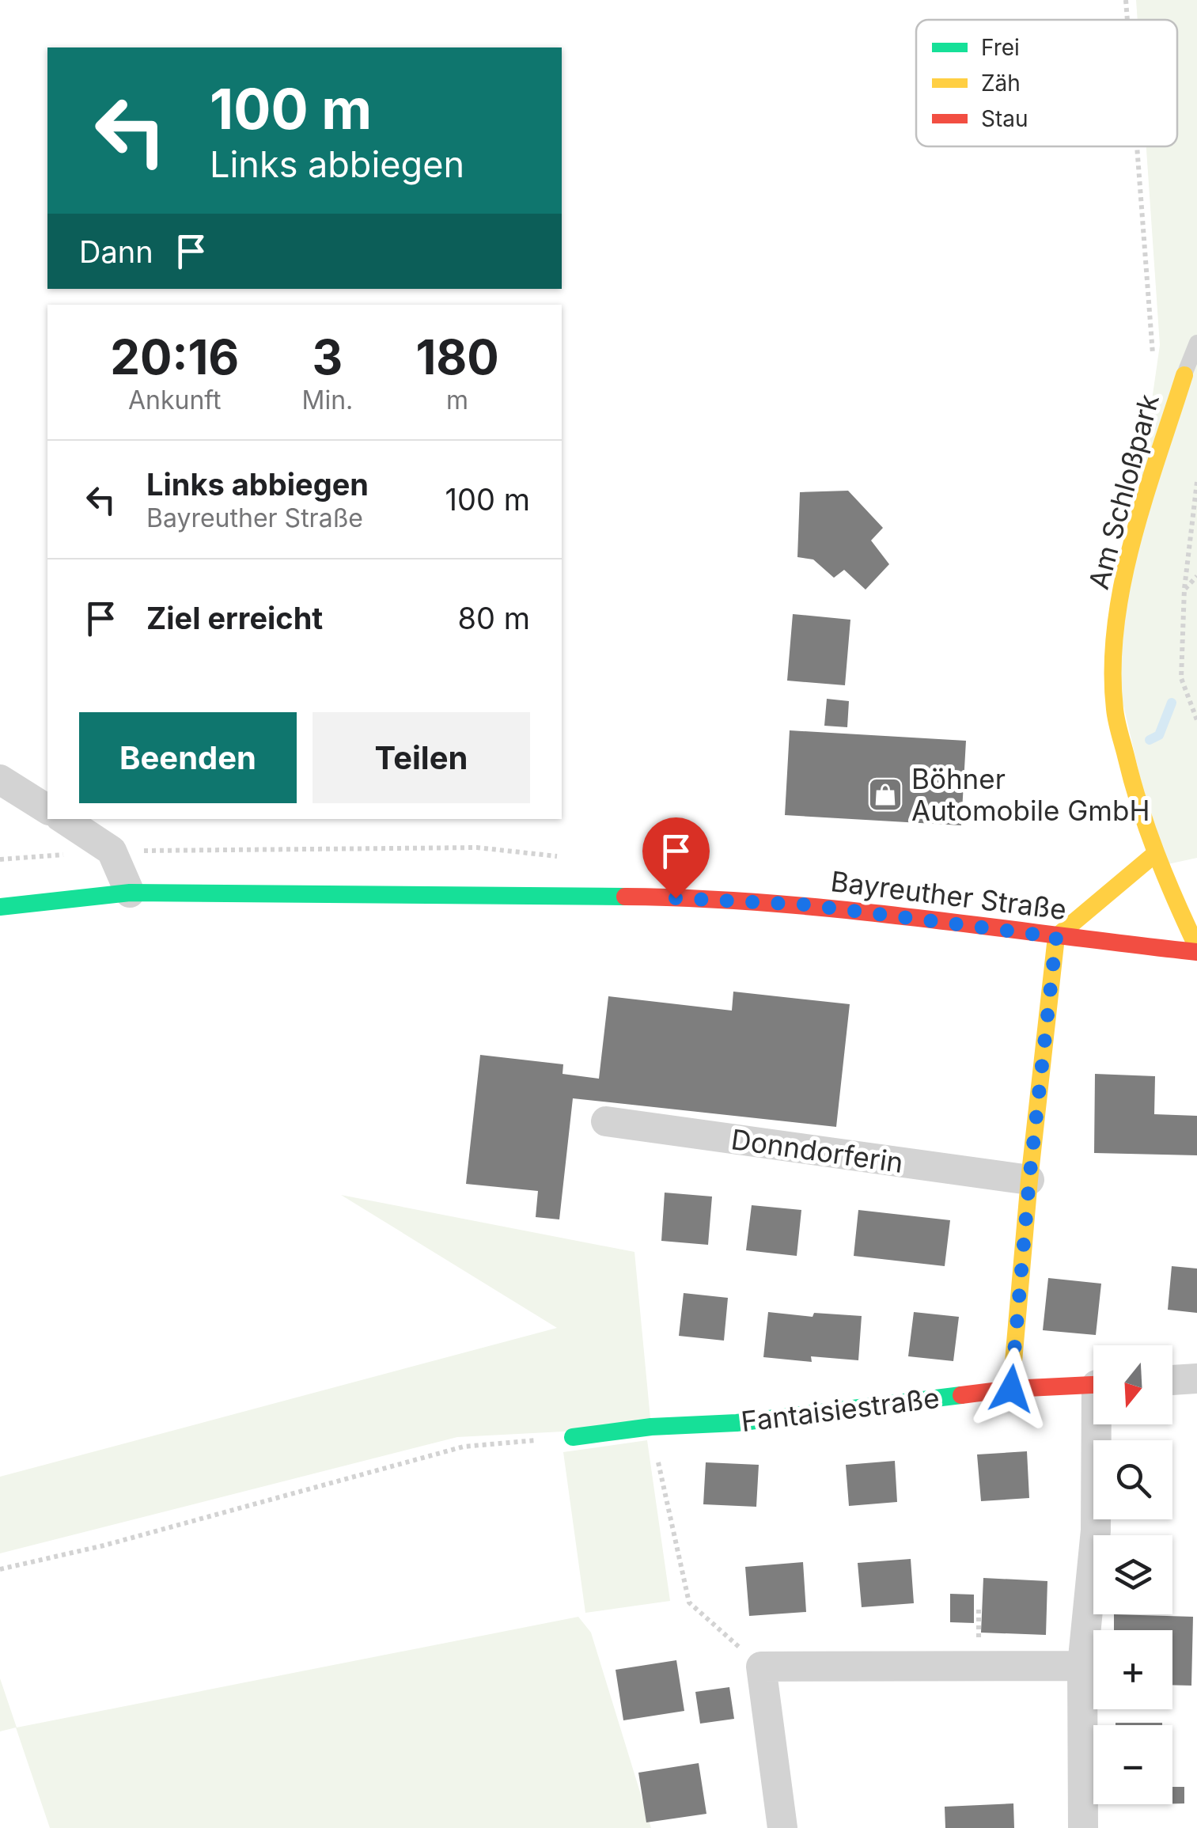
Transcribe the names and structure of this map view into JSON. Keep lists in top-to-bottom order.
{
  "streets": {
    "street": [
      "Am Schloßpark",
      "Bayreuther Straße",
      "Donndorferin",
      "Fantaisiestraße"
    ]
  },
  "crossings": [
    ["Am Schloßpark", "Bayreuther Straße"]
  ],
  "places": {
    "shop": ["Böhner Automobile GmbH"]
  },
  "legend": ["Frei", "Zäh", "Stau"],
  "north": "bottom",
  "page": {
    "turn": ["100 m", "Links abbiegen"],
    "then": "Dann",
    "eta": [
      "20:16",
      "Ankunft",
      "3",
      "Min.",
      "180",
      "m"
    ],
    "list": [
      {
        "name": "Links abbiegen",
        "note": "Bayreuther Straße",
        "value": "100 m"
      },
      {
        "name": "Ziel erreicht",
        "value": "80 m"
      }
    ],
    "buttons": ["Beenden", "Teilen"],
    "map_buttons": ["+", "−"]
  }
}
